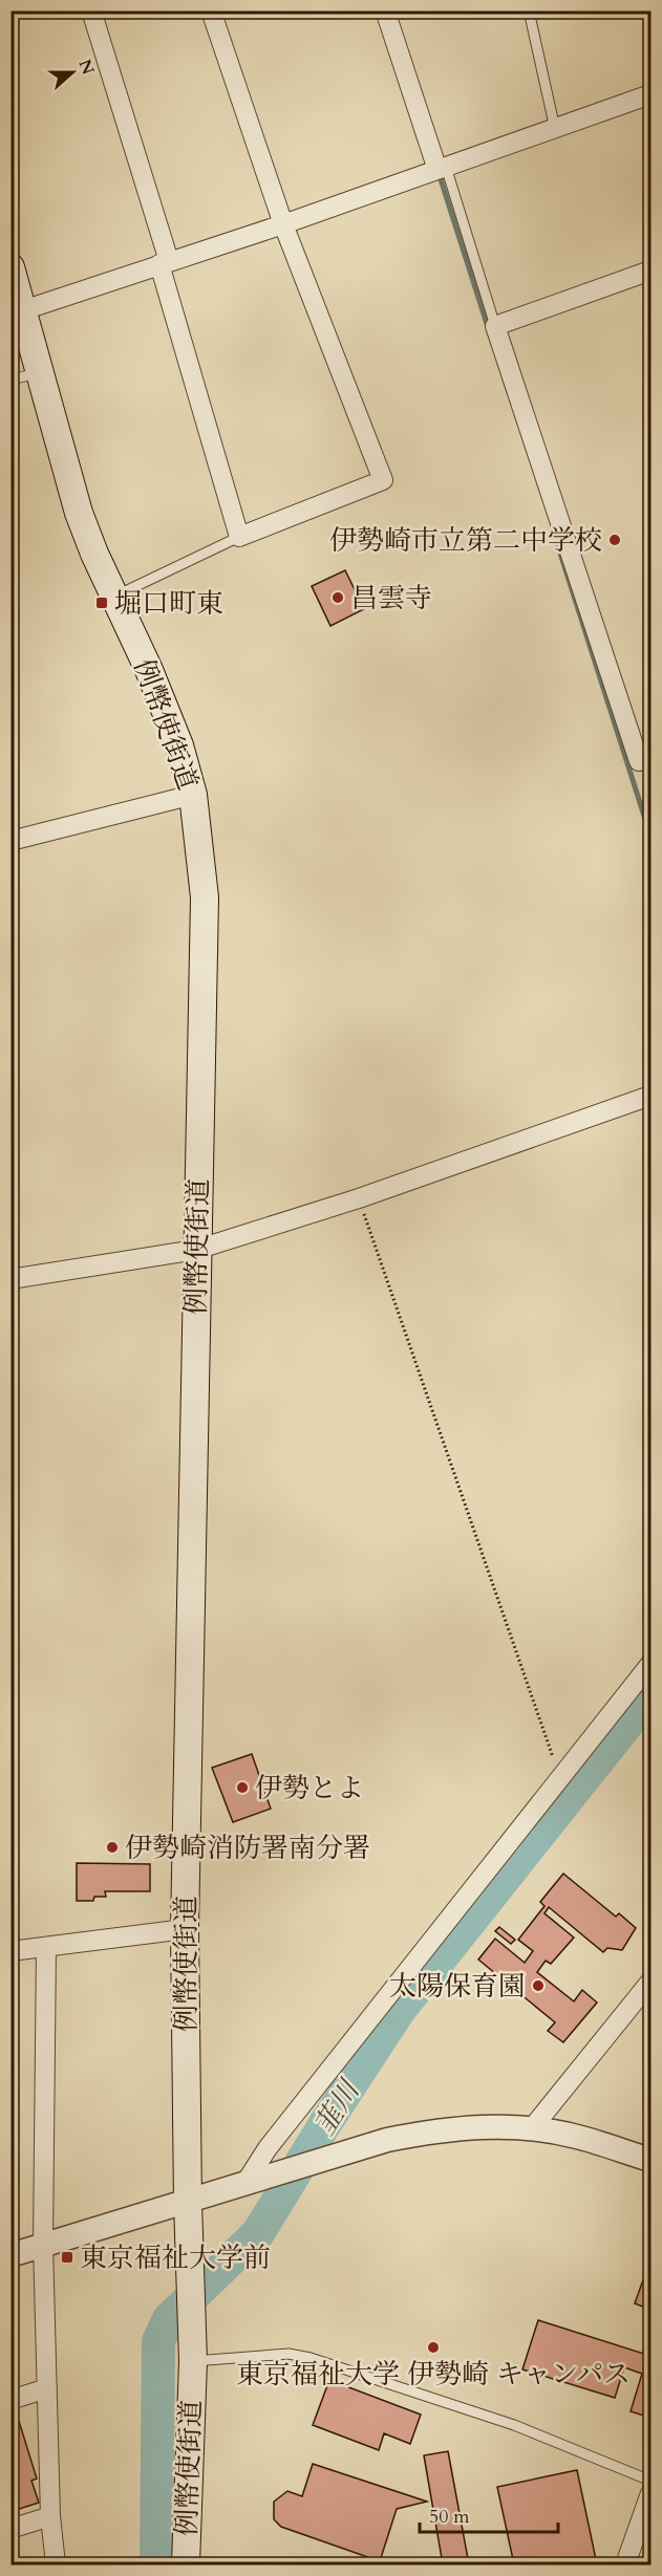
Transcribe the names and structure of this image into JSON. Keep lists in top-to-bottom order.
{
  "streets": {
    "main road": ["例幣使街道"]
  },
  "water": ["韮川"],
  "places": {
    "other": [
      "伊勢崎市立第二中学校",
      "昌雲寺",
      "伊勢とよ",
      "伊勢崎消防署南分署",
      "太陽保育園",
      "東京福祉大学 伊勢崎 キャンパス"
    ],
    "transit": ["堀口町東", "東京福祉大学前"]
  },
  "scale_bar": "50 m",
  "north": "right"
}
